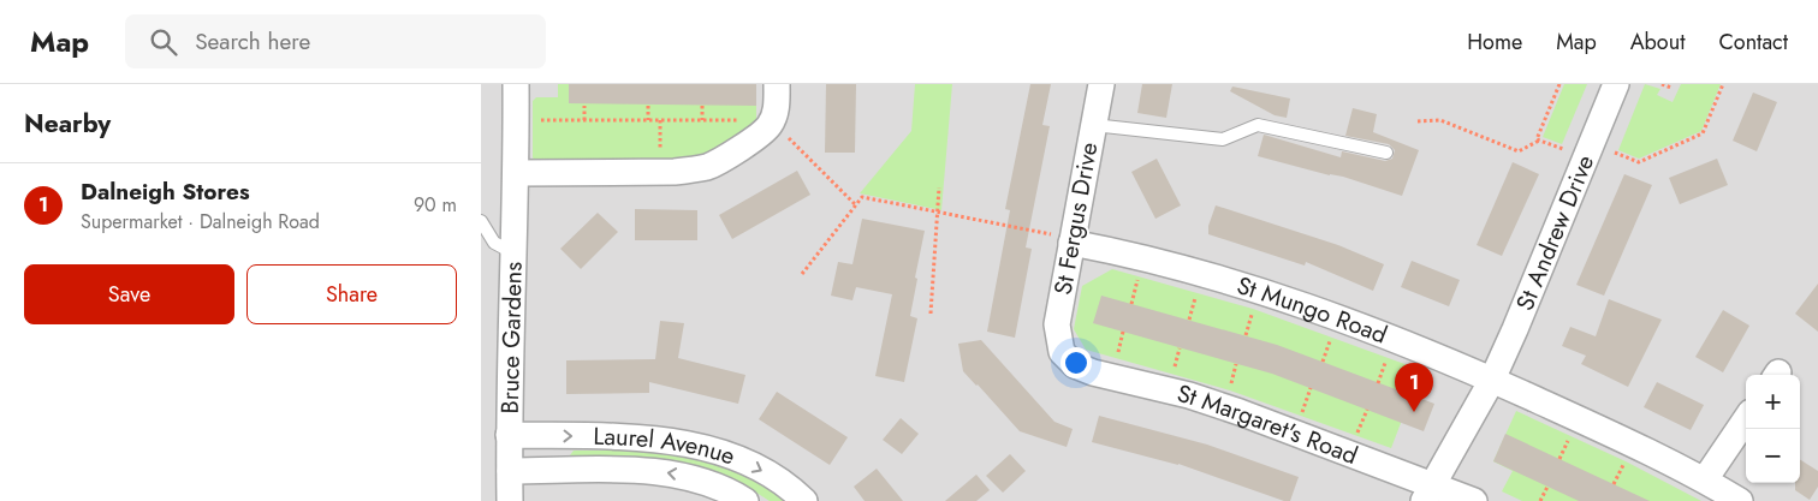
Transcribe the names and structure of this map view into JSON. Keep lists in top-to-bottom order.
{
  "streets": {
    "street": [
      "St Fergus Drive",
      "St Andrew Drive",
      "St Mungo Road",
      "Bruce Gardens",
      "St Margaret's Road",
      "Laurel Avenue"
    ]
  },
  "crossings": [
    ["St Fergus Drive", "St Mungo Road"],
    ["St Fergus Drive", "St Margaret's Road"],
    ["St Andrew Drive", "St Mungo Road"],
    ["St Andrew Drive", "St Margaret's Road"],
    ["Bruce Gardens", "Laurel Avenue"]
  ],
  "page": {
    "header": "Map",
    "search": "Search here",
    "nav": [
      "Home",
      "Map",
      "About",
      "Contact"
    ],
    "heading": "Nearby",
    "list": [
      {
        "mark": "1",
        "name": "Dalneigh Stores",
        "note": "Supermarket · Dalneigh Road",
        "value": "90 m"
      }
    ],
    "buttons": ["Save", "Share"],
    "pins": "1",
    "map_buttons": ["+", "−"]
  }
}
